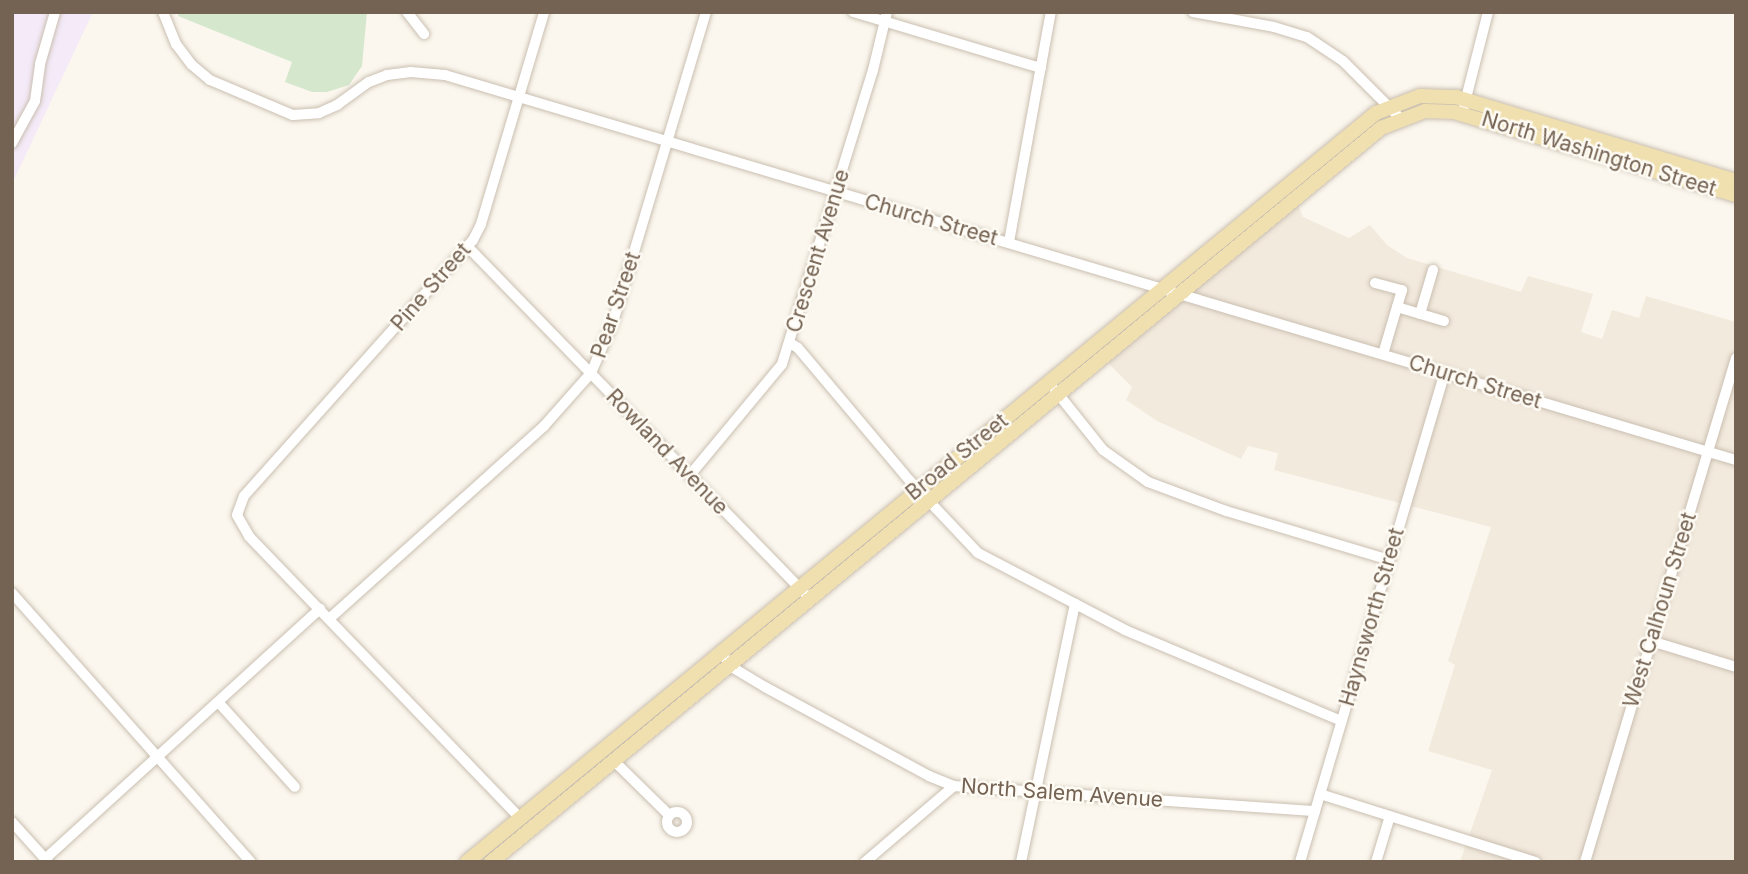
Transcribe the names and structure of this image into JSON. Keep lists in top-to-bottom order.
{
  "streets": {
    "main road": ["North Washington Street", "Broad Street"],
    "street": [
      "Church Street",
      "Crescent Avenue",
      "Pine Street",
      "Pear Street",
      "Rowland Avenue",
      "West Calhoun Street",
      "Haynsworth Street",
      "North Salem Avenue"
    ]
  },
  "crossings": [
    ["North Washington Street", "Broad Street"],
    ["Church Street", "Crescent Avenue"],
    ["Church Street", "Pine Street"],
    ["Church Street", "Pear Street"],
    ["Church Street", "Broad Street"],
    ["Church Street", "West Calhoun Street"],
    ["Church Street", "Haynsworth Street"],
    ["Crescent Avenue", "Broad Street"],
    ["Crescent Avenue", "Haynsworth Street"],
    ["Pine Street", "Rowland Avenue"],
    ["Pear Street", "Rowland Avenue"],
    ["Rowland Avenue", "Broad Street"],
    ["Broad Street", "North Salem Avenue"],
    ["Haynsworth Street", "North Salem Avenue"]
  ]
}
